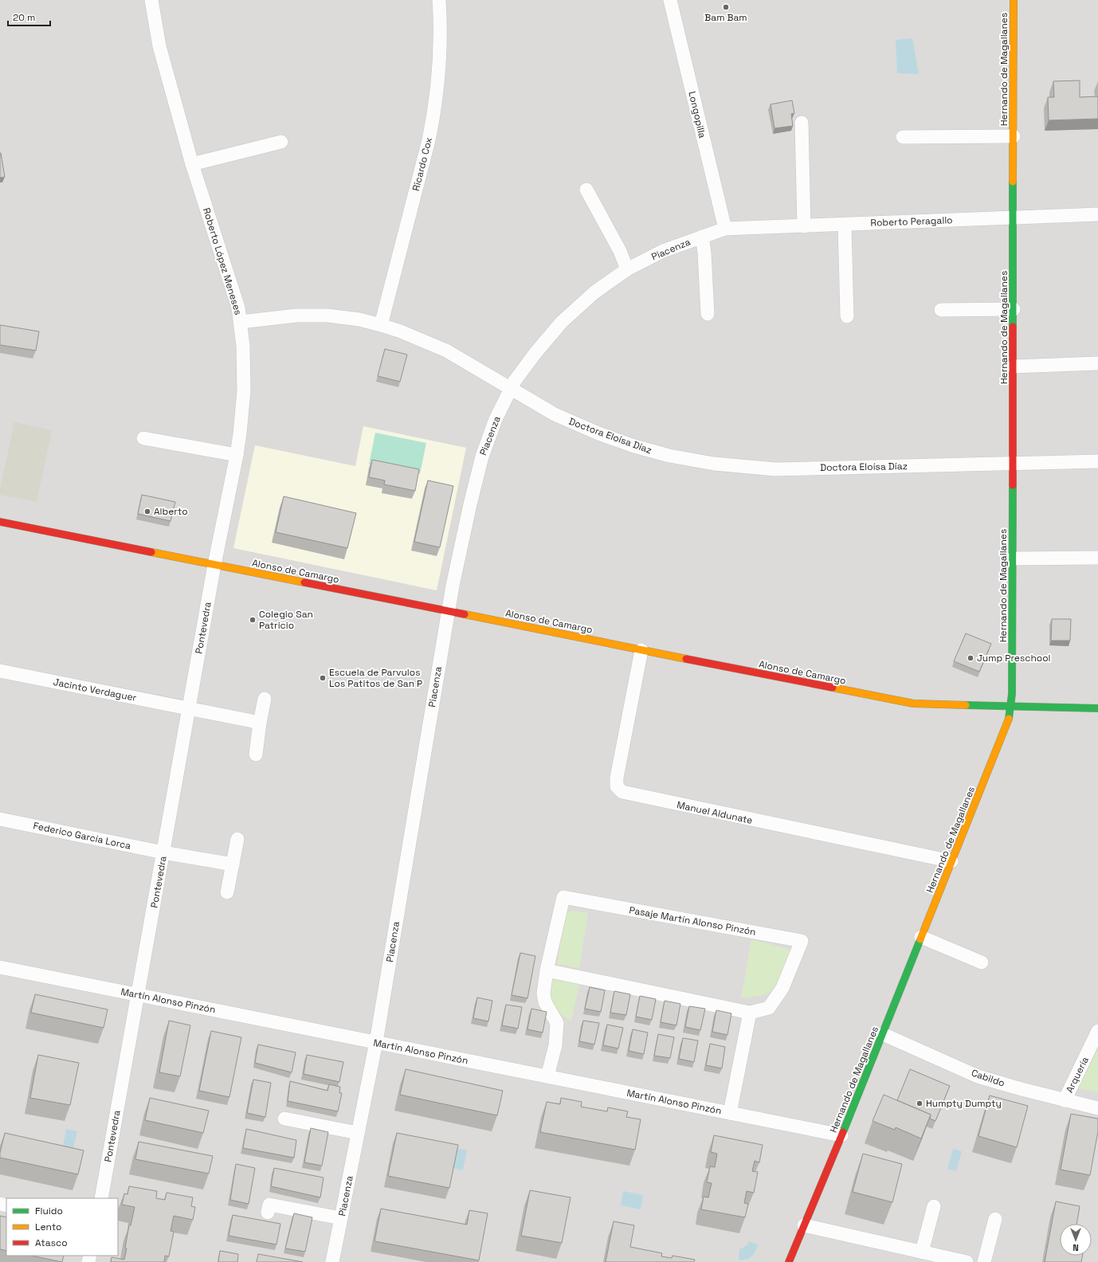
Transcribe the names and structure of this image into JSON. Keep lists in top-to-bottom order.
{
  "streets": {
    "main road": ["Hernando de Magallanes", "Alonso de Camargo"],
    "street": [
      "Longopilla",
      "Ricardo Cox",
      "Roberto Peragallo",
      "Piacenza",
      "Roberto López Meneses",
      "Doctora Eloísa Díaz",
      "Pontevedra",
      "Jacinto Verdaguer",
      "Manuel Aldunate",
      "Federico García Lorca",
      "Pasaje Martín Alonso Pinzón",
      "Martín Alonso Pinzón",
      "Arquería",
      "Cabildo"
    ]
  },
  "crossings": [
    ["Hernando de Magallanes", "Roberto Peragallo"],
    ["Hernando de Magallanes", "Doctora Eloísa Díaz"],
    ["Hernando de Magallanes", "Alonso de Camargo"],
    ["Hernando de Magallanes", "Manuel Aldunate"],
    ["Hernando de Magallanes", "Martín Alonso Pinzón"],
    ["Hernando de Magallanes", "Cabildo"],
    ["Longopilla", "Roberto Peragallo"],
    ["Longopilla", "Piacenza"],
    ["Ricardo Cox", "Doctora Eloísa Díaz"],
    ["Roberto Peragallo", "Piacenza"],
    ["Piacenza", "Doctora Eloísa Díaz"],
    ["Piacenza", "Alonso de Camargo"],
    ["Piacenza", "Martín Alonso Pinzón"],
    ["Roberto López Meneses", "Doctora Eloísa Díaz"],
    ["Roberto López Meneses", "Alonso de Camargo"],
    ["Roberto López Meneses", "Pontevedra"],
    ["Alonso de Camargo", "Pontevedra"],
    ["Alonso de Camargo", "Manuel Aldunate"],
    ["Pontevedra", "Jacinto Verdaguer"],
    ["Pontevedra", "Federico García Lorca"],
    ["Pontevedra", "Martín Alonso Pinzón"],
    ["Pasaje Martín Alonso Pinzón", "Martín Alonso Pinzón"],
    ["Arquería", "Cabildo"]
  ],
  "places": [
    "Bam Bam",
    "Alberto",
    "Colegio San Patricio",
    "Jump Preschool",
    "Escuela de Parvulos Los Patitos de San P",
    "Humpty Dumpty"
  ],
  "legend": ["Fluido", "Lento", "Atasco"],
  "scale_bar": "20 m",
  "north": "bottom"
}
